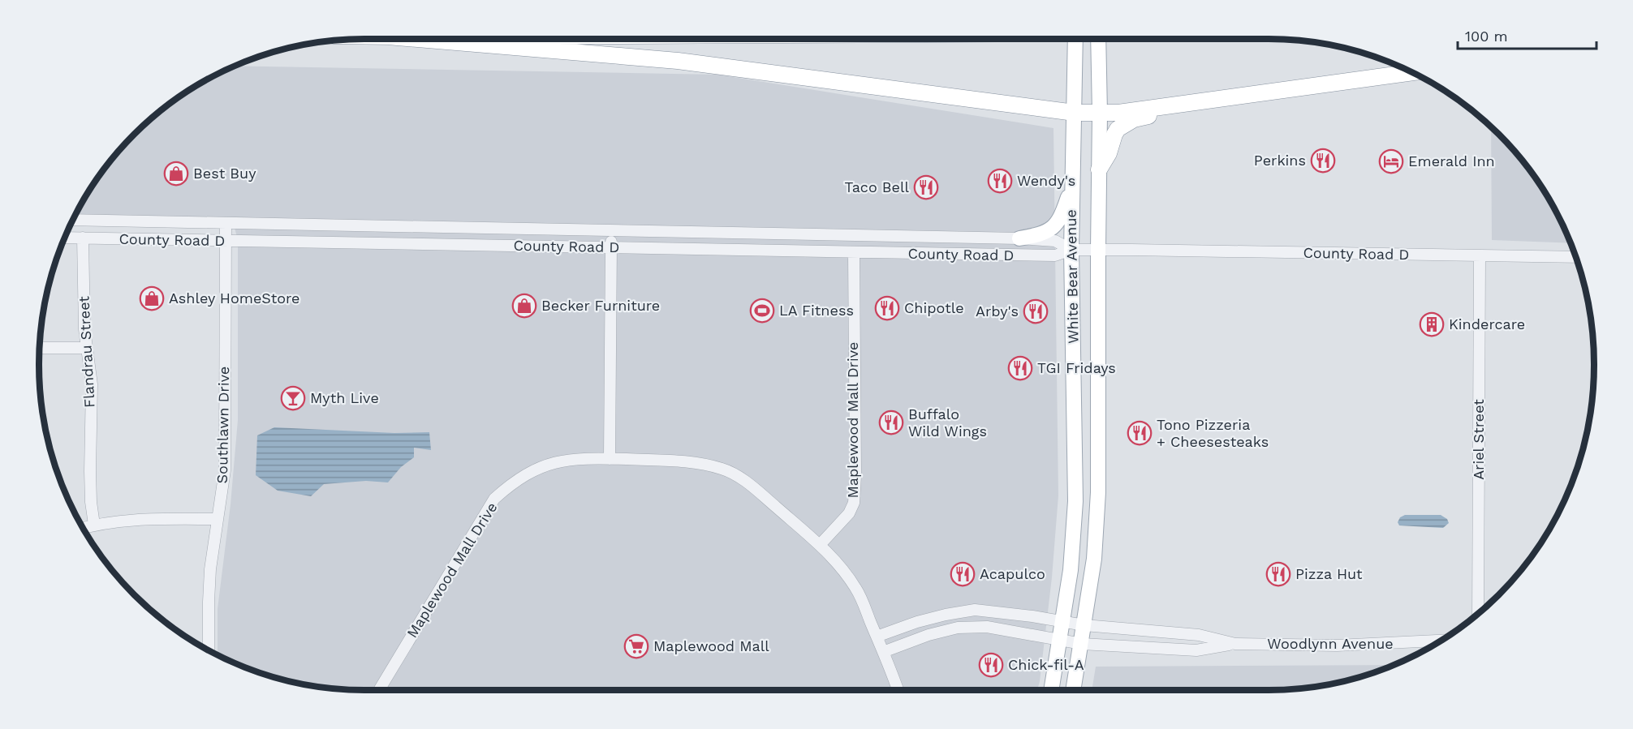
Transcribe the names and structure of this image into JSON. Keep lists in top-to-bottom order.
{
  "streets": {
    "main road": ["White Bear Avenue"],
    "street": [
      "County Road D",
      "Flandrau Street",
      "Maplewood Mall Drive",
      "Southlawn Drive",
      "Ariel Street",
      "Woodlynn Avenue"
    ]
  },
  "crossings": [
    ["County Road D", "White Bear Avenue"],
    ["County Road D", "Flandrau Street"],
    ["County Road D", "Maplewood Mall Drive"],
    ["County Road D", "Southlawn Drive"],
    ["County Road D", "Ariel Street"],
    ["White Bear Avenue", "Woodlynn Avenue"]
  ],
  "places": {
    "restaurant": [
      "Perkins",
      "Wendy's",
      "Taco Bell",
      "Chipotle",
      "Arby's",
      "TGI Fridays",
      "Buffalo Wild Wings",
      "Tono Pizzeria + Cheesesteaks",
      "Acapulco",
      "Pizza Hut",
      "Chick-fil-A"
    ],
    "hotel": ["Emerald Inn"],
    "shop": ["Best Buy", "Ashley HomeStore", "Becker Furniture"],
    "sports": ["LA Fitness"],
    "building": ["Kindercare"],
    "bar": ["Myth Live"],
    "supermarket": ["Maplewood Mall"]
  },
  "scale_bar": "100 m"
}
